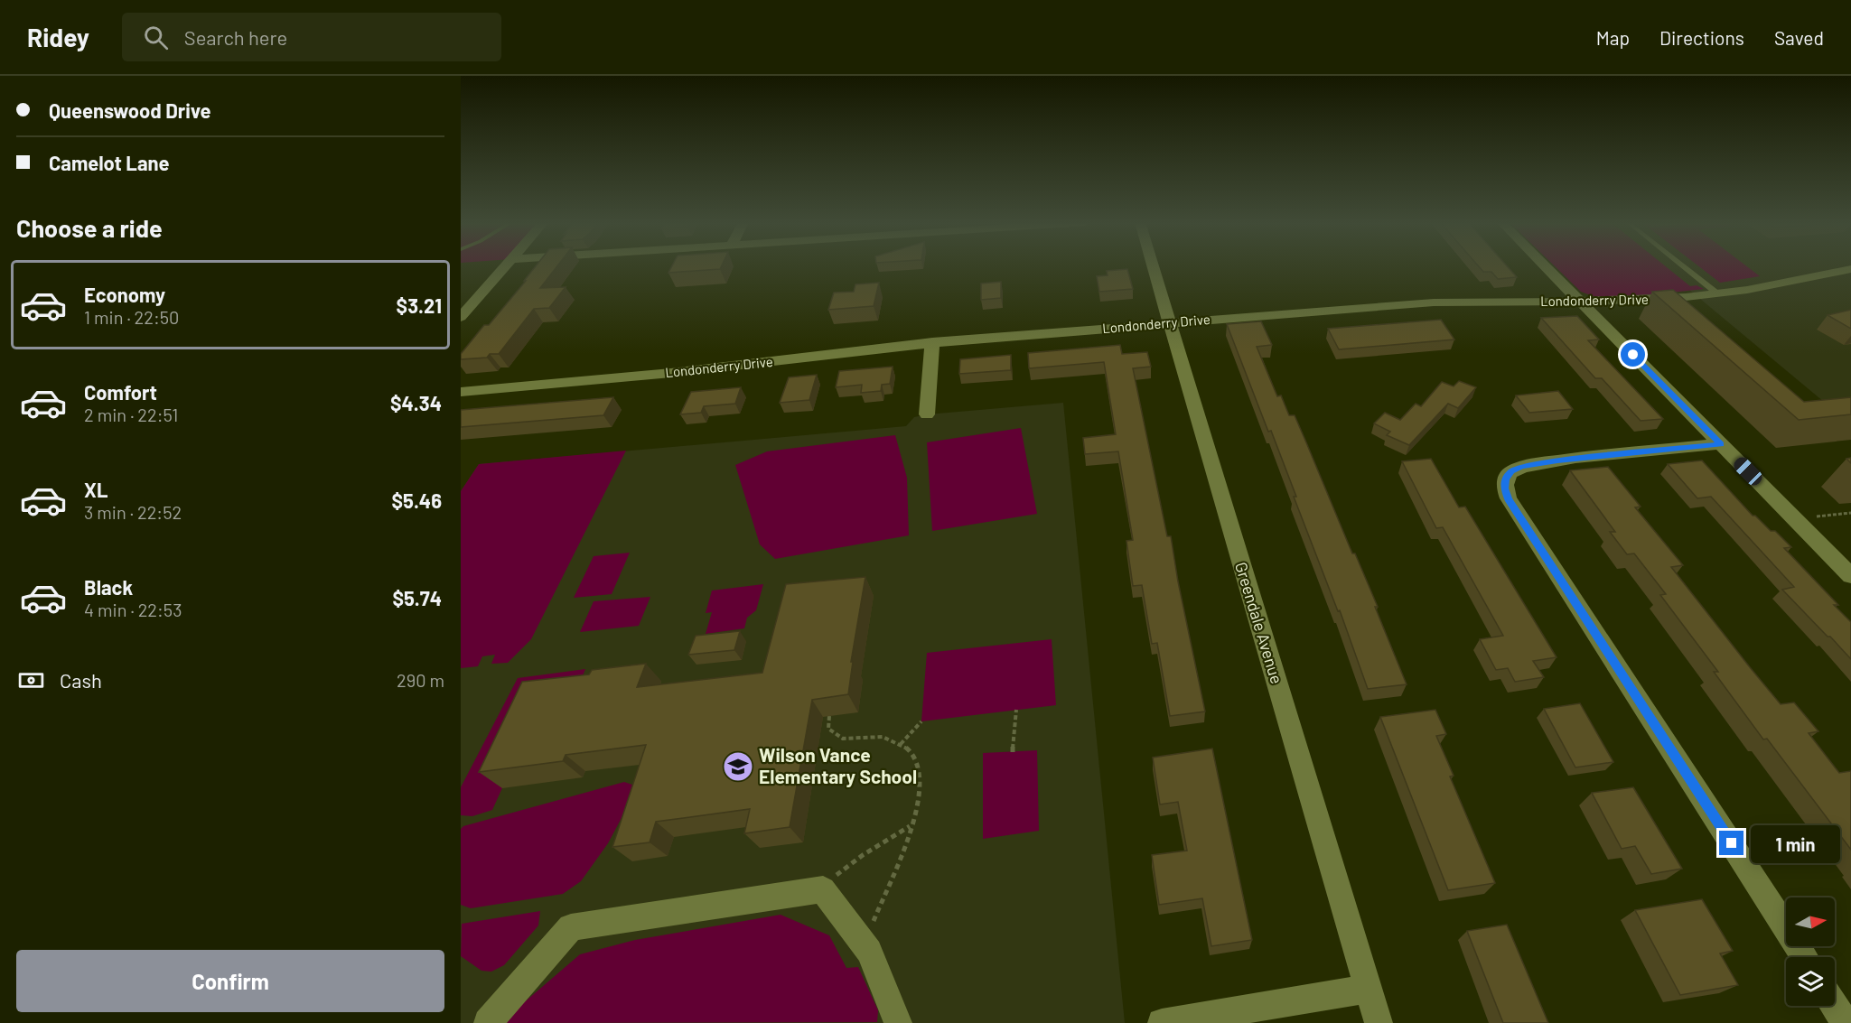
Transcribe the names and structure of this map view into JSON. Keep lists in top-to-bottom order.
{
  "streets": {
    "street": ["Londonderry Drive", "Greendale Avenue"]
  },
  "crossings": [
    ["Londonderry Drive", "Greendale Avenue"]
  ],
  "places": {
    "school or university": ["Wilson Vance Elementary School"]
  },
  "north": "right",
  "page": {
    "header": "Ridey",
    "search": "Search here",
    "nav": ["Map", "Directions", "Saved"],
    "banner": ["Queenswood Drive", "Camelot Lane"],
    "heading": "Choose a ride",
    "list": [
      {
        "name": "Economy",
        "note": "1 min · 22:50",
        "value": "$3.21"
      },
      {
        "name": "Comfort",
        "note": "2 min · 22:51",
        "value": "$4.34"
      },
      {
        "name": "XL",
        "note": "3 min · 22:52",
        "value": "$5.46"
      },
      {
        "name": "Black",
        "note": "4 min · 22:53",
        "value": "$5.74"
      }
    ],
    "pay": ["Cash", "290 m"],
    "bubble": "1 min",
    "buttons": "Confirm"
  }
}
